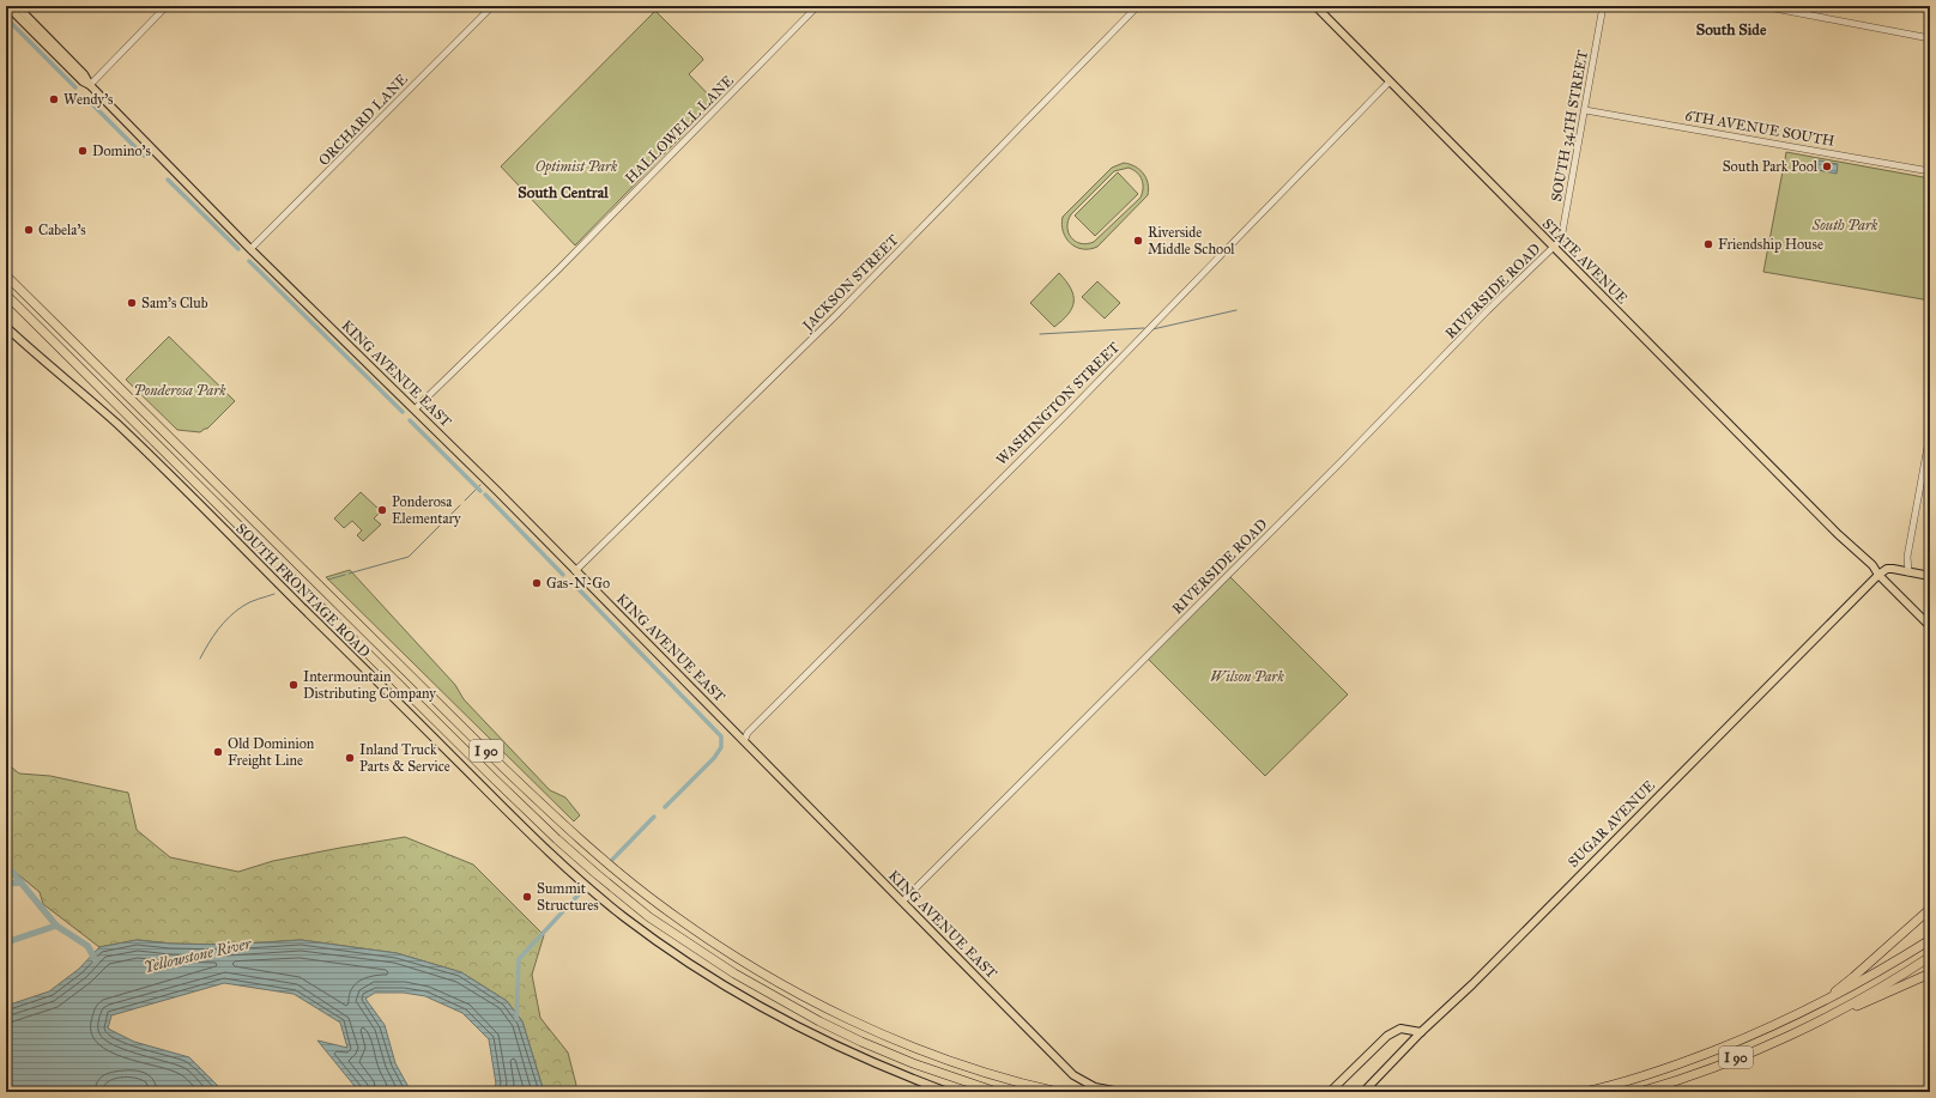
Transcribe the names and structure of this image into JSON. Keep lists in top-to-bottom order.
{
  "streets": {
    "highway": ["I 90"],
    "main road": [
      "STATE AVENUE",
      "KING AVENUE EAST",
      "SOUTH FRONTAGE ROAD",
      "SUGAR AVENUE"
    ],
    "street": [
      "ORCHARD LANE",
      "SOUTH 34TH STREET",
      "6TH AVENUE SOUTH",
      "HALLOWELL LANE",
      "JACKSON STREET",
      "RIVERSIDE ROAD",
      "WASHINGTON STREET"
    ]
  },
  "crossings": [
    ["ORCHARD LANE", "KING AVENUE EAST"],
    ["SOUTH 34TH STREET", "6TH AVENUE SOUTH"],
    ["SOUTH 34TH STREET", "STATE AVENUE"],
    ["SOUTH 34TH STREET", "RIVERSIDE ROAD"],
    ["HALLOWELL LANE", "KING AVENUE EAST"],
    ["STATE AVENUE", "RIVERSIDE ROAD"],
    ["STATE AVENUE", "WASHINGTON STREET"],
    ["STATE AVENUE", "SUGAR AVENUE"],
    ["JACKSON STREET", "KING AVENUE EAST"],
    ["RIVERSIDE ROAD", "KING AVENUE EAST"],
    ["KING AVENUE EAST", "WASHINGTON STREET"]
  ],
  "districts": ["South Side", "South Central"],
  "water": ["Yellowstone River"],
  "parks": [
    "Optimist Park",
    "South Park",
    "Ponderosa Park",
    "Wilson Park"
  ],
  "places": [
    "Wendy's",
    "Domino's",
    "South Park Pool",
    "Cabela's",
    "Riverside Middle School",
    "Friendship House",
    "Sam's Club",
    "Ponderosa Elementary",
    "Gas-N-Go",
    "Intermountain Distributing Company",
    "Old Dominion Freight Line",
    "Inland Truck Parts & Service",
    "Summit Structures"
  ]
}
